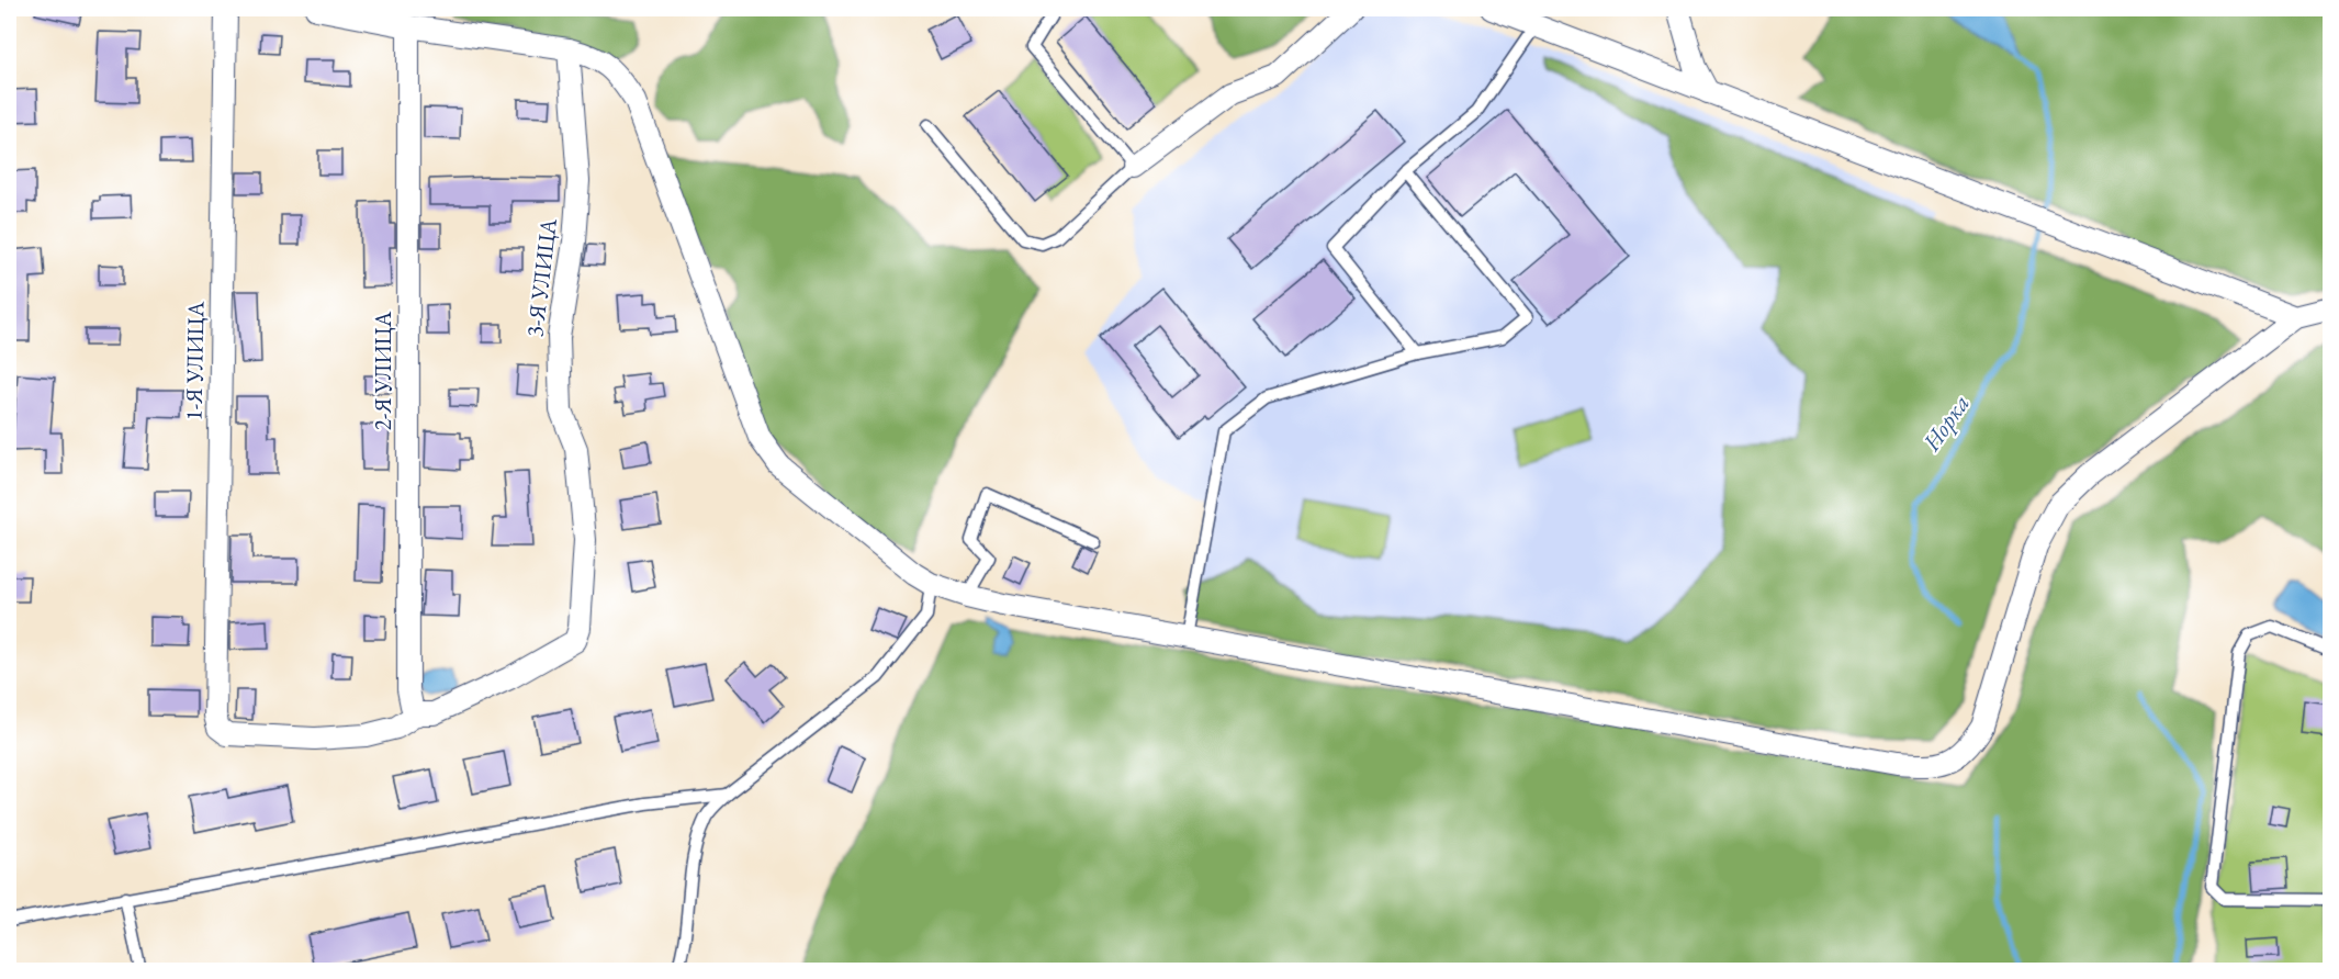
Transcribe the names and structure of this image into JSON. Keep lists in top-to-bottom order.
{
  "streets": {
    "street": ["3-Я УЛИЦА", "1-Я УЛИЦА", "2-Я УЛИЦА"]
  },
  "crossings": [
    ["3-Я УЛИЦА", "1-Я УЛИЦА"],
    ["3-Я УЛИЦА", "2-Я УЛИЦА"],
    ["1-Я УЛИЦА", "2-Я УЛИЦА"]
  ],
  "water": ["Норка"]
}
